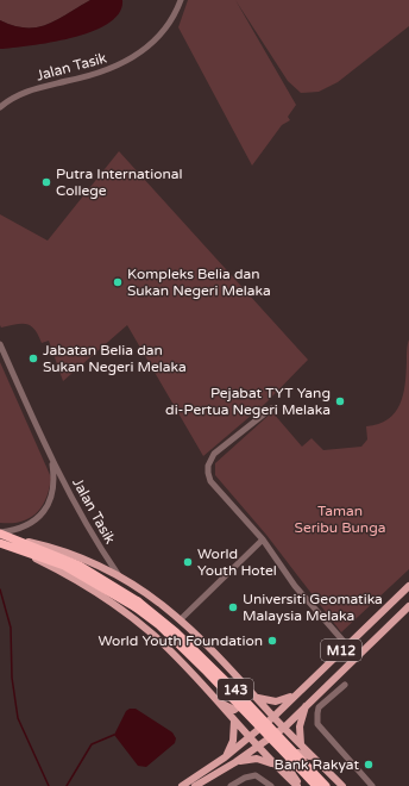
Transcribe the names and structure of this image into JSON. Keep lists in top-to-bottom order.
{
  "streets": {
    "highway": ["143"],
    "main road": ["M12"],
    "street": ["Jalan Tasik"]
  },
  "crossings": [
    ["Jalan Tasik", "143"]
  ],
  "parks": ["Taman Seribu Bunga"],
  "places": [
    "Putra International College",
    "Kompleks Belia dan Sukan Negeri Melaka",
    "Jabatan Belia dan Sukan Negeri Melaka",
    "Pejabat TYT Yang di-Pertua Negeri Melaka",
    "World Youth Hotel",
    "Universiti Geomatika Malaysia Melaka",
    "World Youth Foundation",
    "Bank Rakyat"
  ]
}
